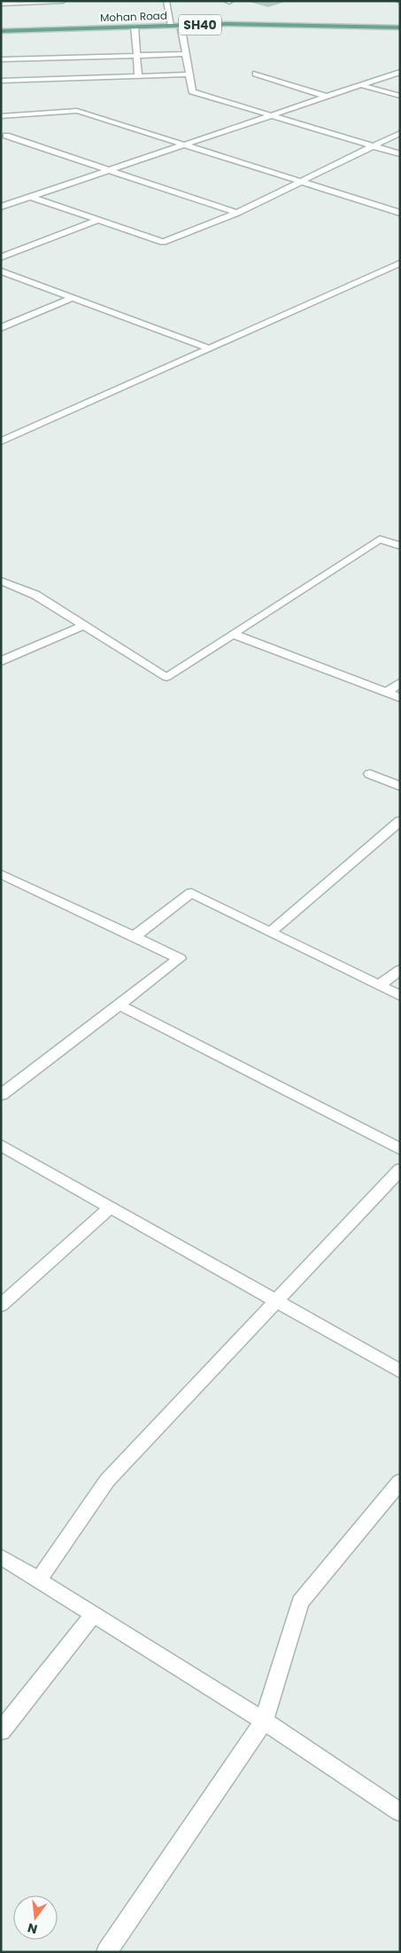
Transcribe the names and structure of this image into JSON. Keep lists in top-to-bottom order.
{
  "streets": {
    "main road": ["Mohan Road", "SH40"]
  },
  "north": "bottom"
}
